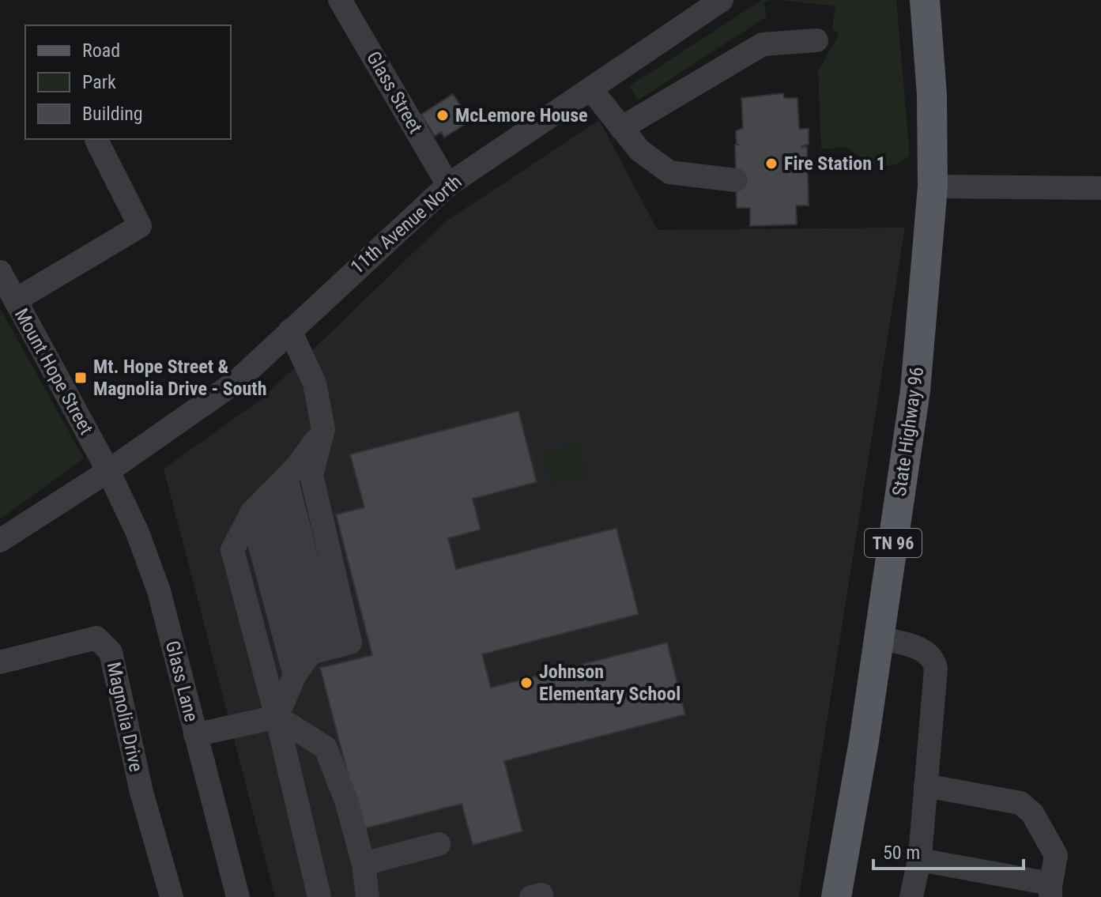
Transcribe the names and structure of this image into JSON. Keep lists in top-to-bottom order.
{
  "streets": {
    "main road": ["State Highway 96", "TN 96"],
    "street": [
      "Glass Street",
      "11th Avenue North",
      "Mount Hope Street",
      "Glass Lane",
      "Magnolia Drive"
    ]
  },
  "crossings": [
    ["Glass Street", "11th Avenue North"],
    ["11th Avenue North", "Mount Hope Street"],
    ["11th Avenue North", "Glass Lane"],
    ["Mount Hope Street", "Glass Lane"]
  ],
  "places": {
    "other": ["McLemore House", "Fire Station 1", "Johnson Elementary School"],
    "transit": ["Mt. Hope Street & Magnolia Drive - South"]
  },
  "legend": ["Road", "Park", "Building"],
  "scale_bar": "50 m"
}
